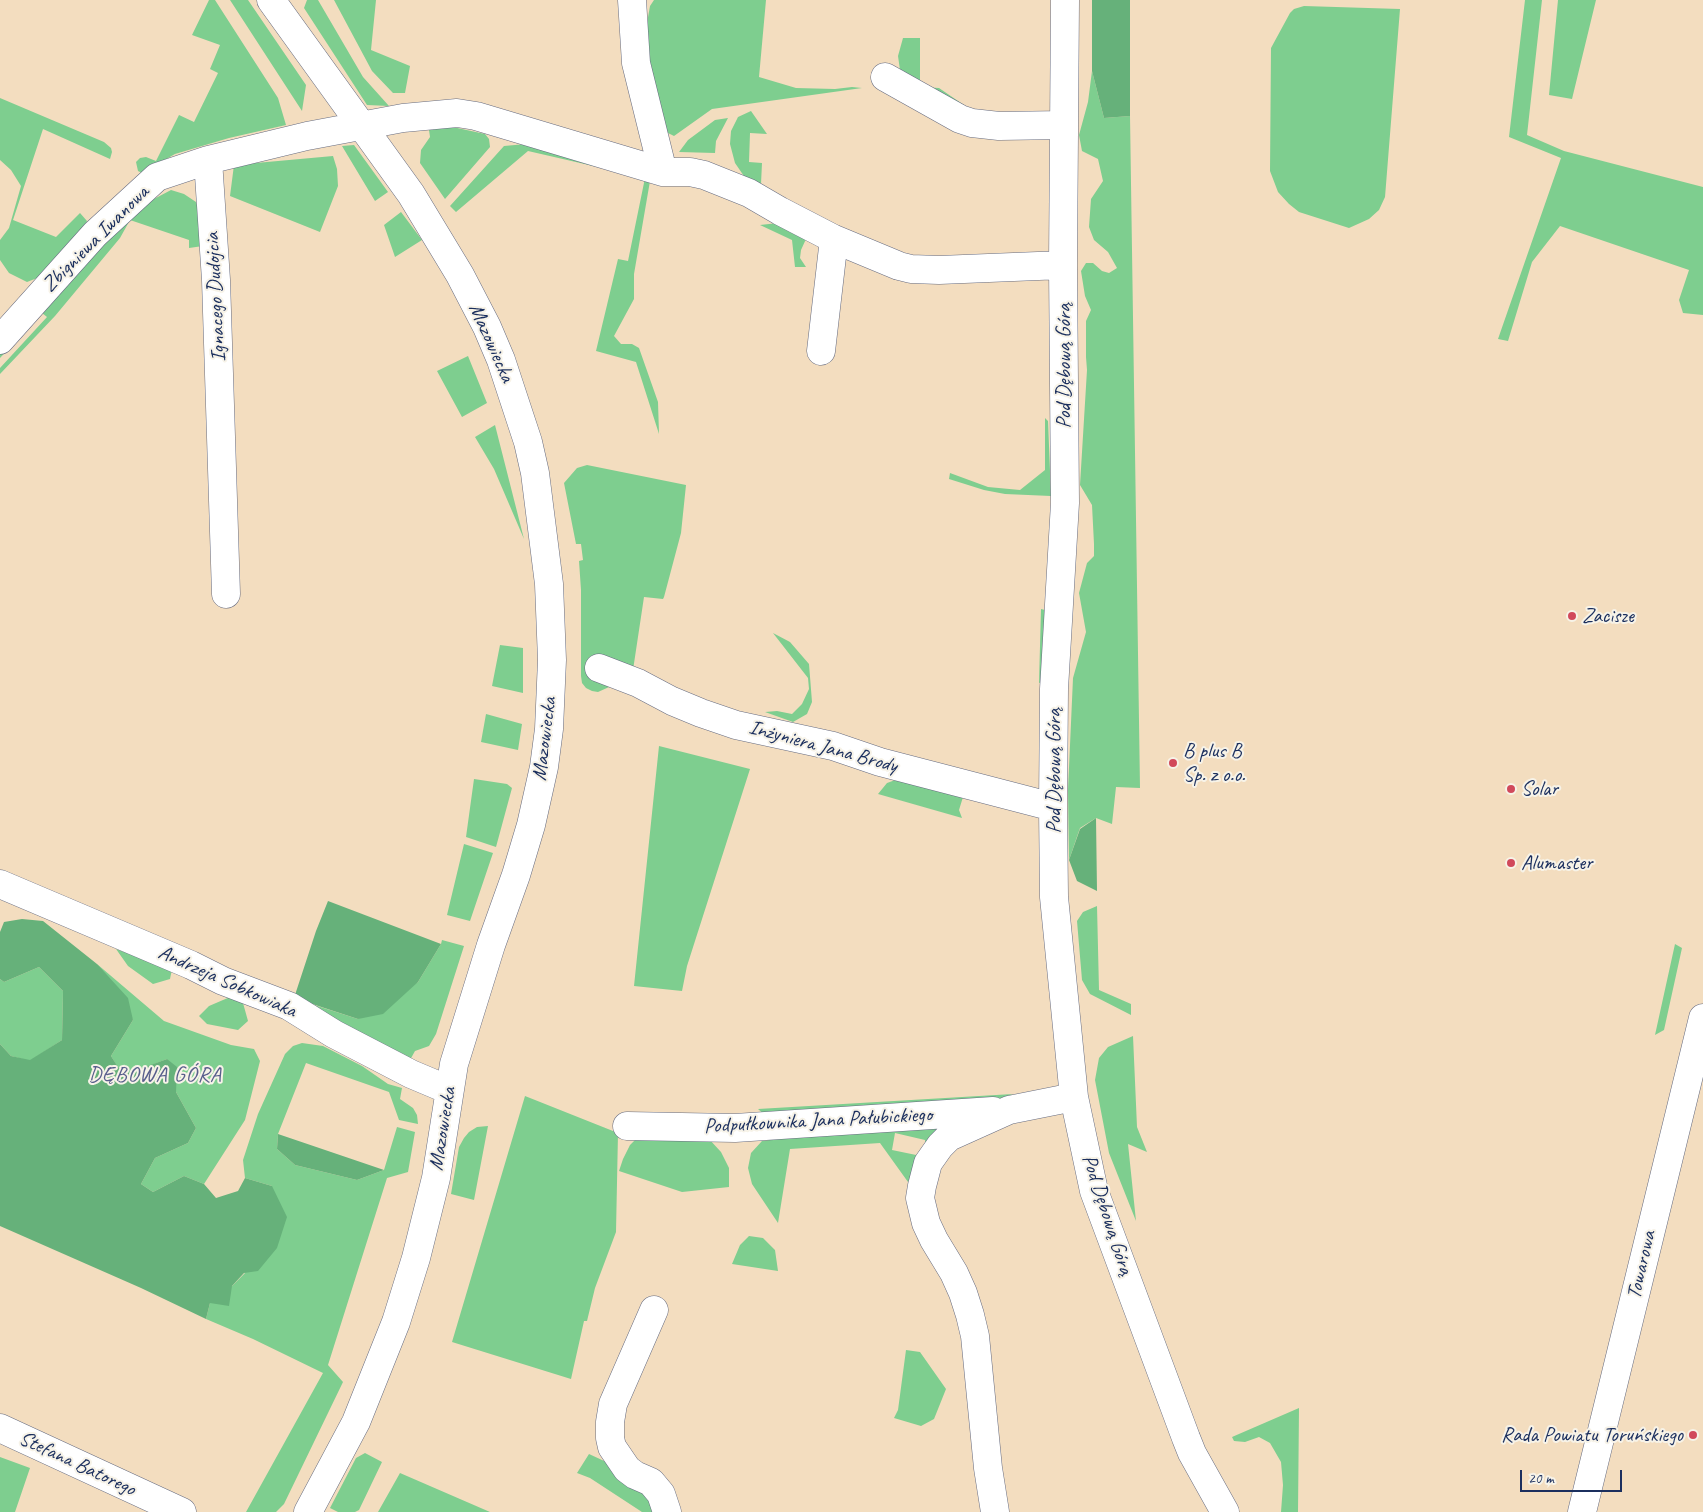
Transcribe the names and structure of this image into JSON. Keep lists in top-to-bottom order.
{
  "streets": {
    "street": [
      "Zbigniewa Iwanowa",
      "Ignacego Dudojcia",
      "Mazowiecka",
      "Pod Dębową Górą",
      "Inżyniera Jana Brody",
      "Andrzeja Sobkowiaka",
      "Podpułkownika Jana Pałubickiego",
      "Towarowa",
      "Stefana Batorego"
    ]
  },
  "crossings": [
    ["Zbigniewa Iwanowa", "Ignacego Dudojcia"],
    ["Mazowiecka", "Andrzeja Sobkowiaka"],
    ["Pod Dębową Górą", "Inżyniera Jana Brody"],
    ["Pod Dębową Górą", "Podpułkownika Jana Pałubickiego"]
  ],
  "districts": ["DĘBOWA GÓRA"],
  "places": [
    "Zacisze",
    "B plus B Sp. z o.o.",
    "Solar",
    "Alumaster",
    "Rada Powiatu Toruńskiego"
  ],
  "scale_bar": "20 m"
}
